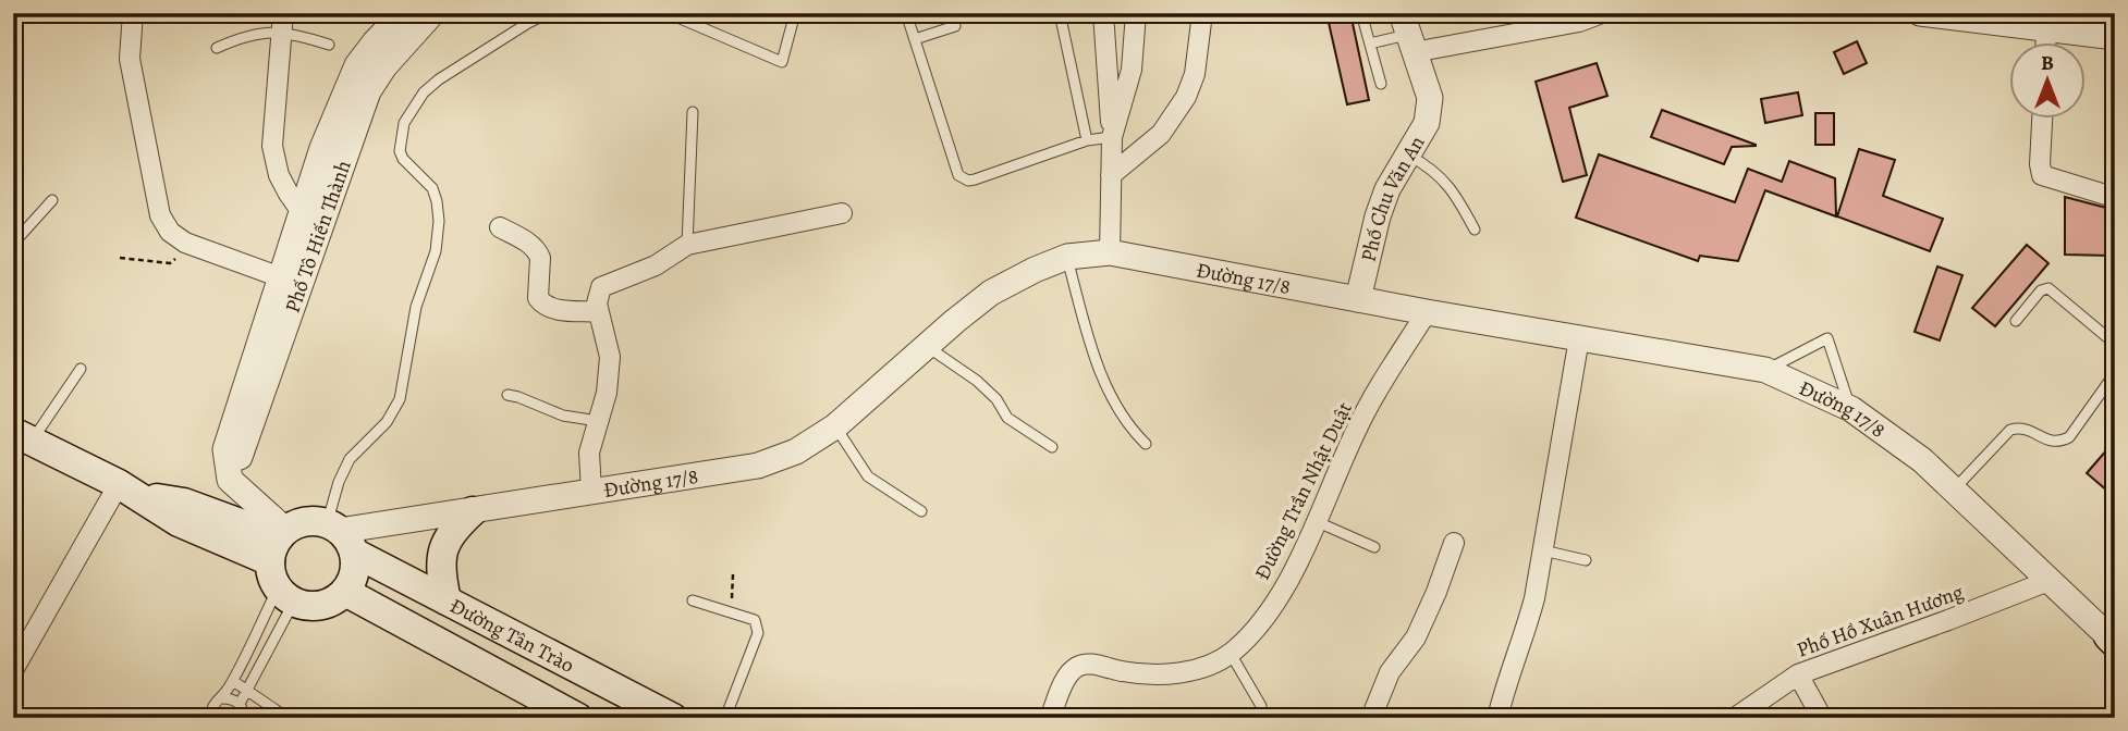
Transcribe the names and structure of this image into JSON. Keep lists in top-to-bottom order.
{
  "streets": {
    "main road": ["Đường Tân Trào"],
    "street": [
      "Phố Chu Văn An",
      "Phố Tô Hiến Thành",
      "Đường 17/8",
      "Đường Trần Nhật Duật",
      "Phố Hồ Xuân Hương"
    ]
  },
  "crossings": [
    ["Phố Chu Văn An", "Đường 17/8"],
    ["Đường 17/8", "Đường Trần Nhật Duật"],
    ["Đường 17/8", "Phố Hồ Xuân Hương"],
    ["Đường 17/8", "Đường Tân Trào"]
  ],
  "north": "top"
}
